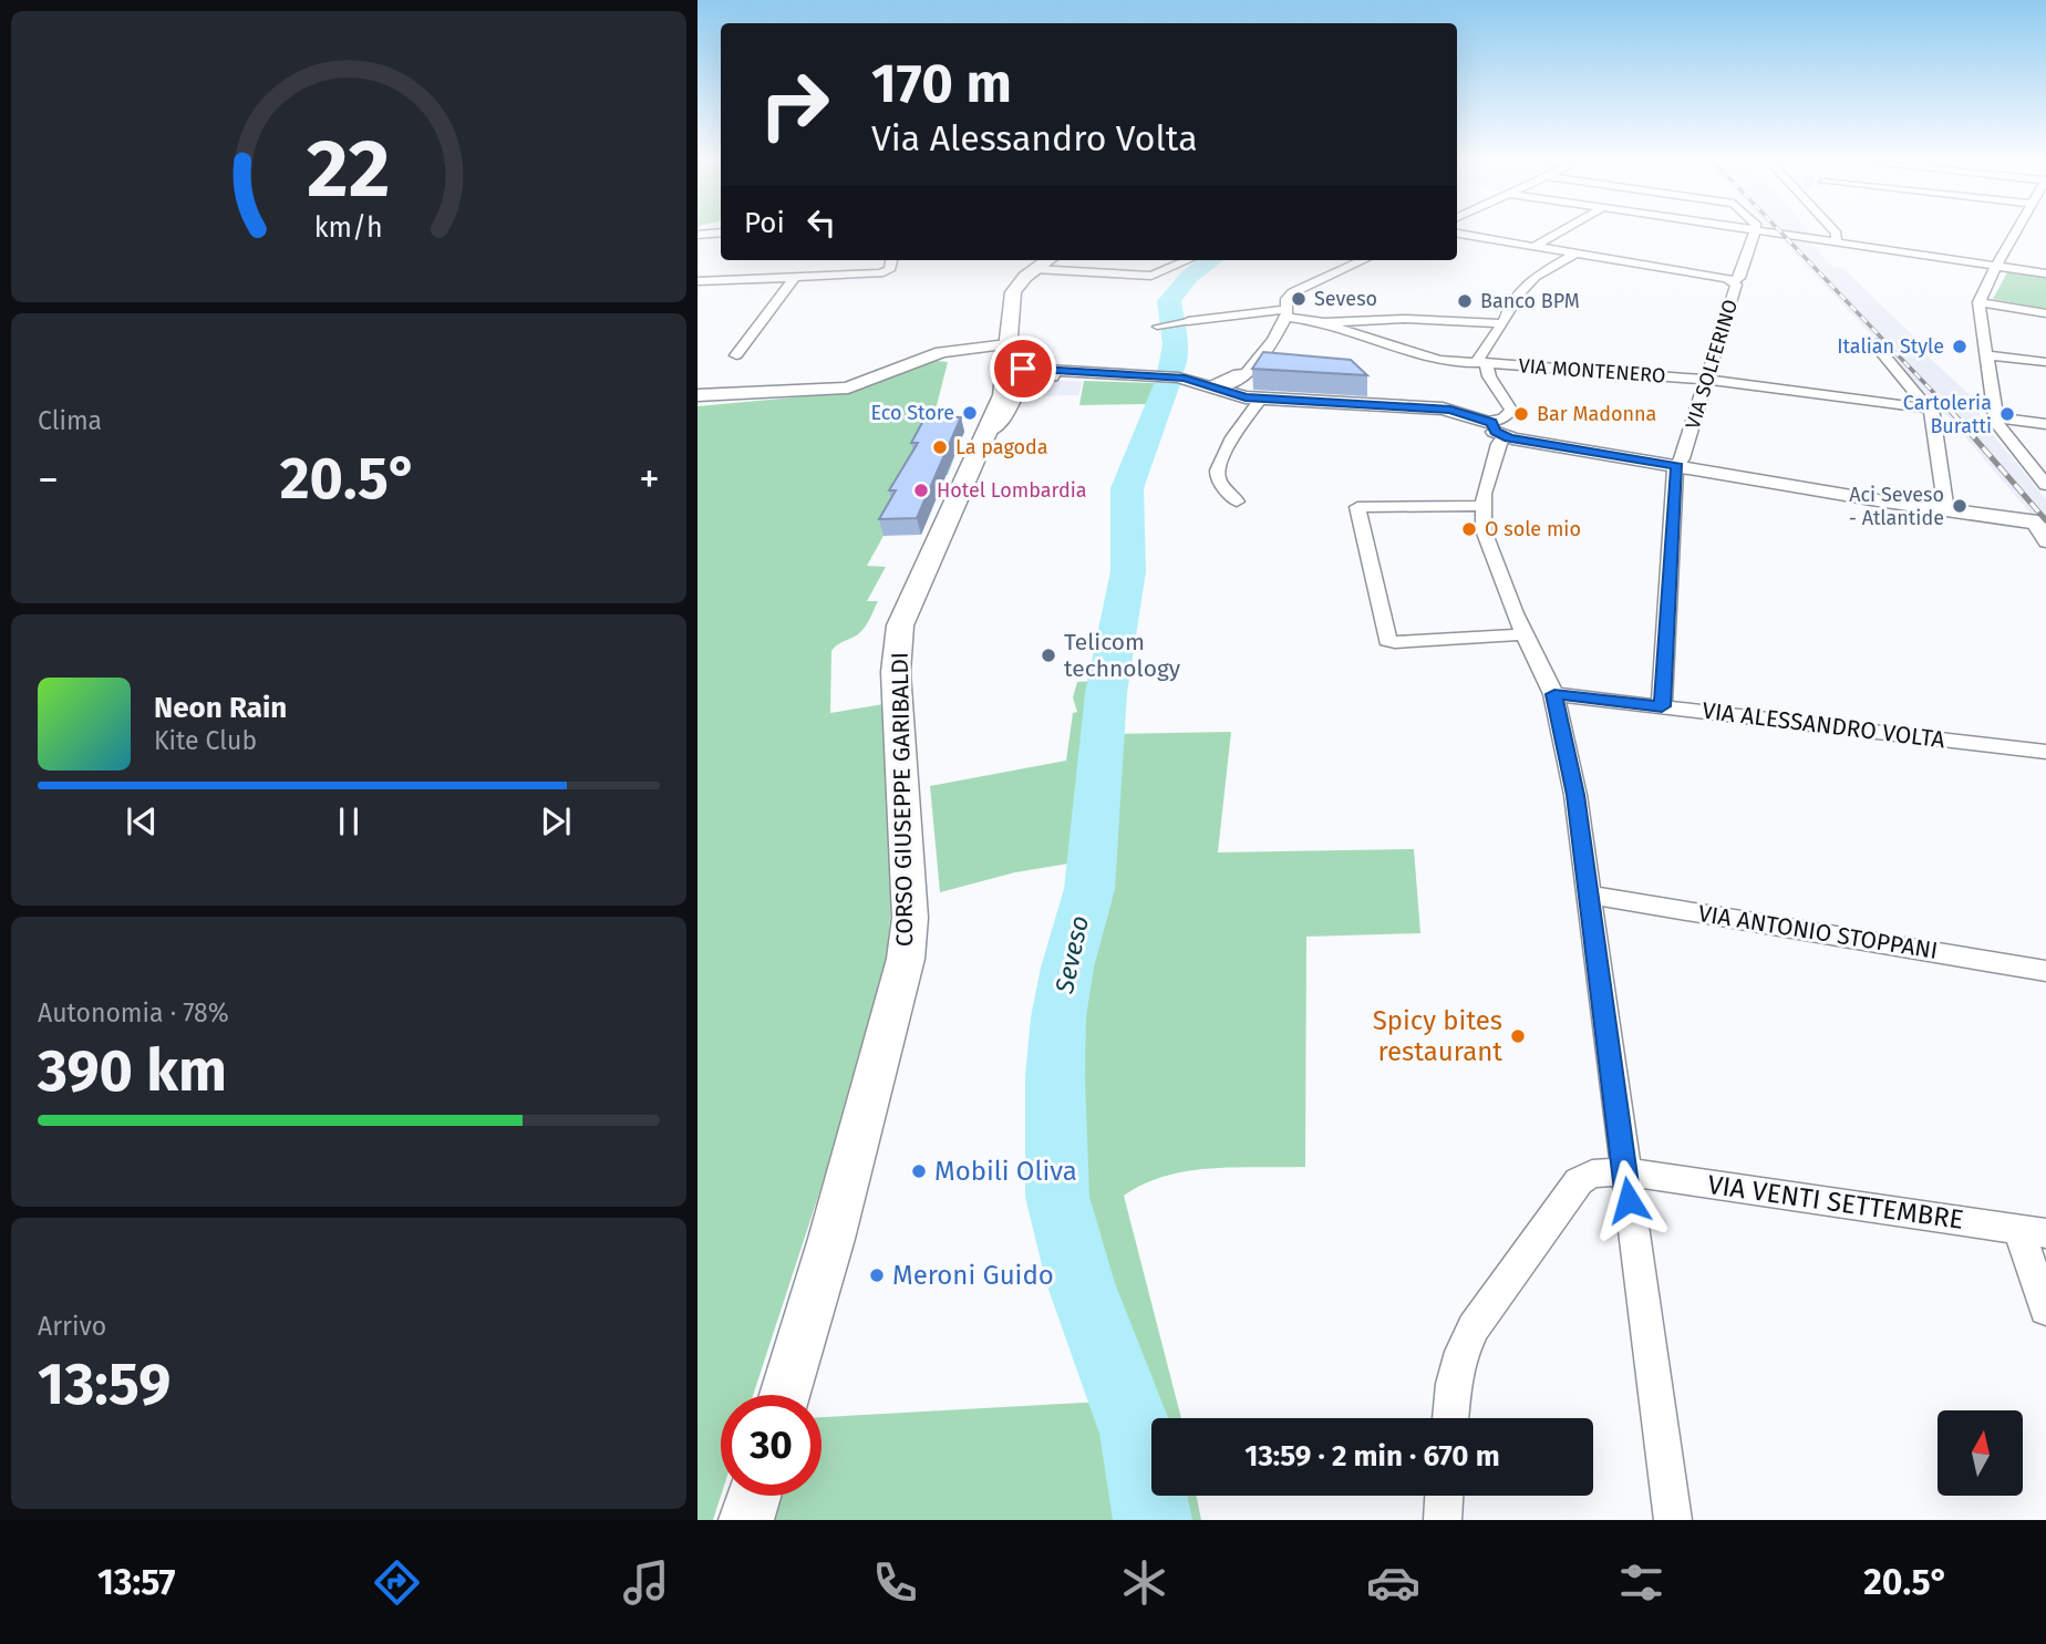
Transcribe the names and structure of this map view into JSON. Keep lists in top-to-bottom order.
{
  "streets": {
    "main road": ["CORSO GIUSEPPE GARIBALDI"],
    "street": [
      "VIA SOLFERINO",
      "VIA MONTENERO",
      "VIA ALESSANDRO VOLTA",
      "VIA ANTONIO STOPPANI",
      "VIA VENTI SETTEMBRE"
    ]
  },
  "crossings": [
    ["VIA SOLFERINO", "VIA MONTENERO"],
    ["VIA SOLFERINO", "VIA ALESSANDRO VOLTA"]
  ],
  "water": ["Seveso"],
  "places": [
    "Seveso",
    "Banco BPM",
    "Italian Style",
    "Eco Store",
    "Bar Madonna",
    "Cartoleria Buratti",
    "La pagoda",
    "Hotel Lombardia",
    "Aci Seveso - Atlantide",
    "O sole mio",
    "Telicom technology",
    "Spicy bites restaurant",
    "Mobili Oliva",
    "Meroni Guido"
  ],
  "north": "top",
  "page": {
    "turn": ["170 m", "Via Alessandro Volta"],
    "then": "Poi",
    "tile": [
      "Clima",
      ["Autonomia · 78%", "390 km"],
      ["Arrivo", "13:59"]
    ],
    "heat": ["−", "20.5°", "+"],
    "song": ["Neon Rain", "Kite Club"],
    "limit": "30",
    "trip": "13:59 · 2 min · 670 m",
    "tabs": ["13:57", "20.5°"],
    "gauge": ["22", "km/h"]
  }
}
